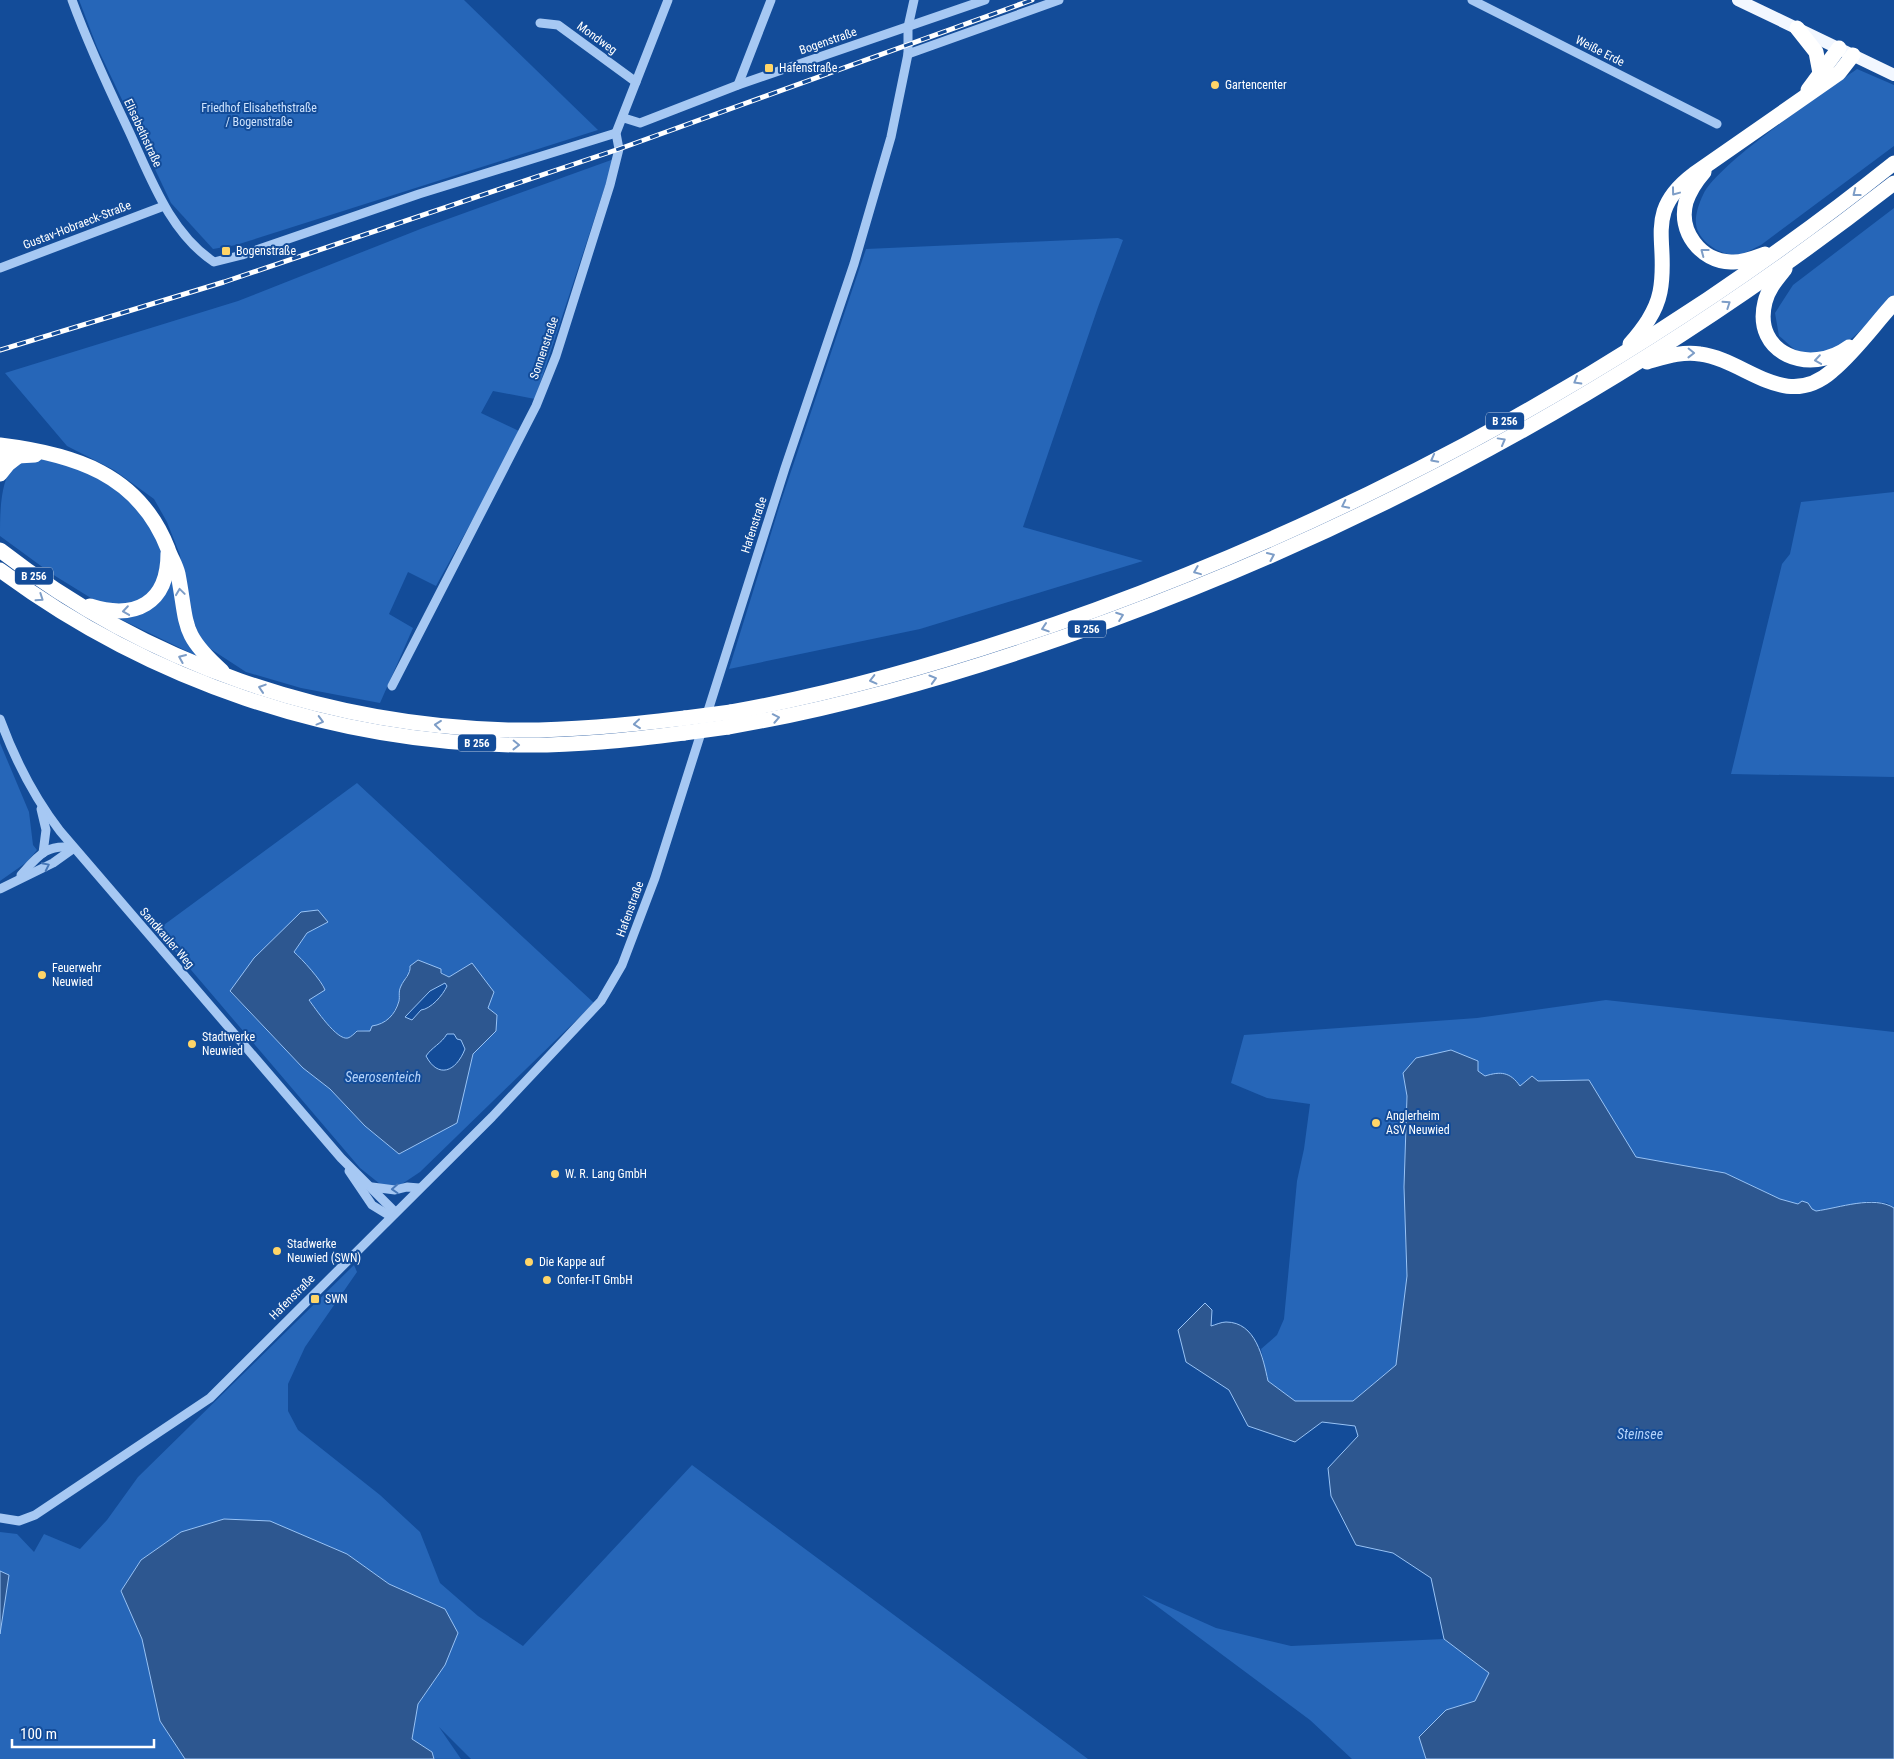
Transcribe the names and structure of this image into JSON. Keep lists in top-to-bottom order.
{
  "streets": {
    "highway": ["B 256"],
    "street": [
      "Mondweg",
      "Bogenstraße",
      "Weiße Erde",
      "Elisabethstraße",
      "Gustav-Hobraeck-Straße",
      "Sonnenstraße",
      "Hafenstraße",
      "Sandkauler Weg"
    ]
  },
  "crossings": [
    ["Bogenstraße", "Hafenstraße"],
    ["Elisabethstraße", "Gustav-Hobraeck-Straße"],
    ["Elisabethstraße", "Sonnenstraße"],
    ["Hafenstraße", "Sandkauler Weg"]
  ],
  "water": ["Seerosenteich", "Steinsee"],
  "parks": ["Friedhof Elisabethstraße / Bogenstraße"],
  "places": {
    "transit": ["Hafenstraße", "Bogenstraße", "SWN"],
    "other": [
      "Gartencenter",
      "Feuerwehr Neuwied",
      "Stadtwerke Neuwied",
      "Anglerheim ASV Neuwied",
      "W. R. Lang GmbH",
      "Stadwerke Neuwied (SWN)",
      "Die Kappe auf",
      "Confer-IT GmbH"
    ]
  },
  "scale_bar": "100 m"
}
